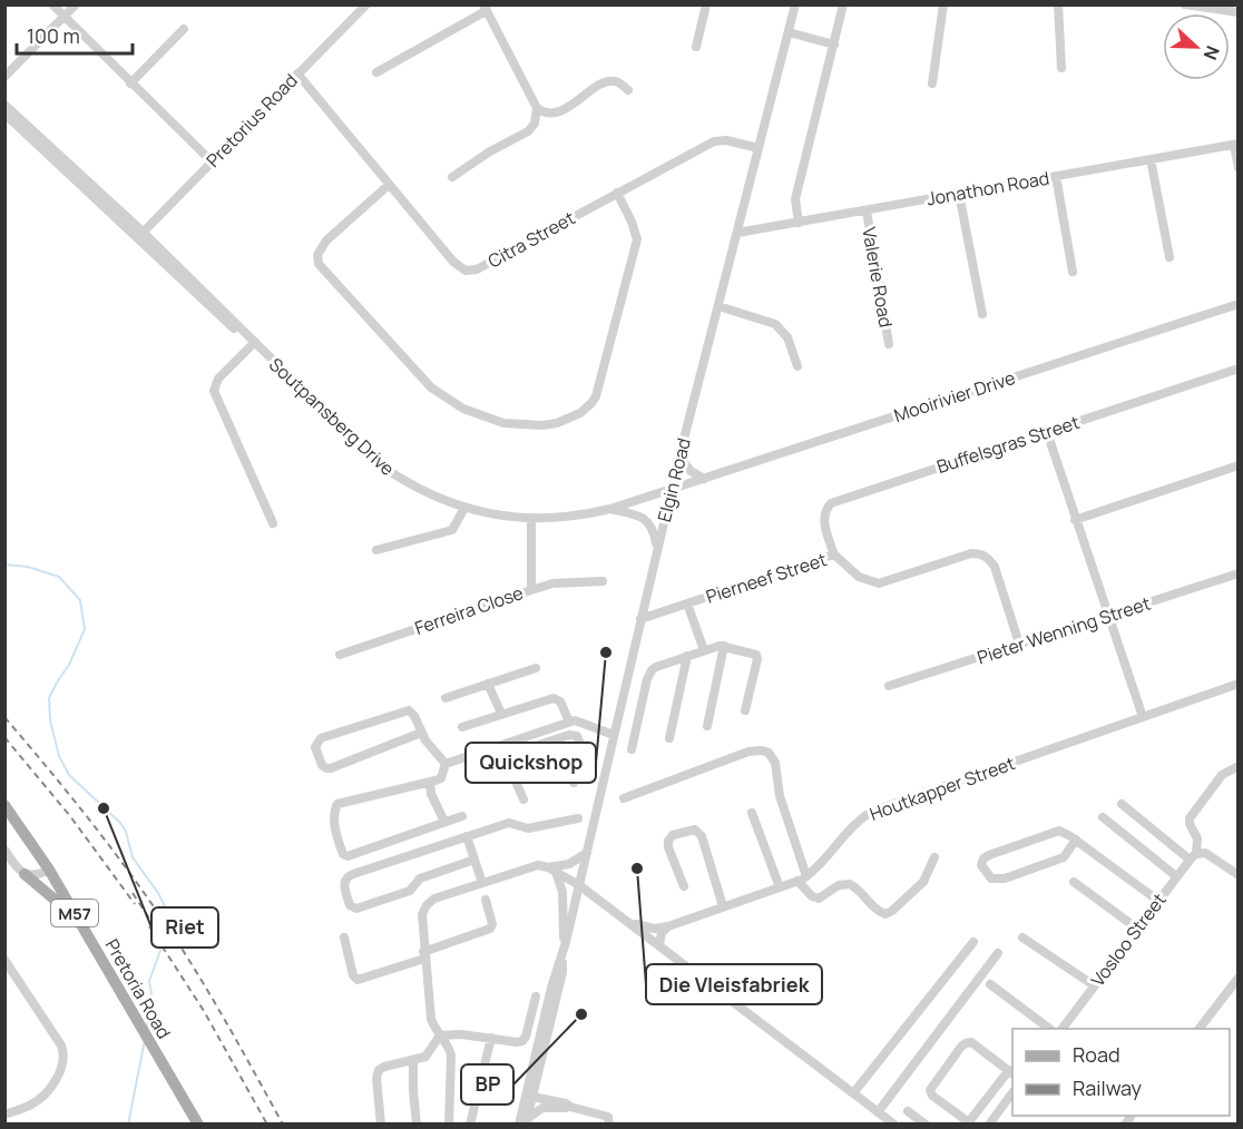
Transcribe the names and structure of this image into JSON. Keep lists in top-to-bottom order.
{
  "streets": {
    "main road": ["M57", "Pretoria Road"],
    "street": [
      "Pretorius Road",
      "Jonathon Road",
      "Citra Street",
      "Valerie Road",
      "Mooirivier Drive",
      "Soutpansberg Drive",
      "Buffelsgras Street",
      "Elgin Road",
      "Pierneef Street",
      "Ferreira Close",
      "Pieter Wenning Street",
      "Houtkapper Street",
      "Vosloo Street"
    ]
  },
  "crossings": [
    ["Pretorius Road", "Citra Street"],
    ["Pretorius Road", "Soutpansberg Drive"],
    ["Jonathon Road", "Valerie Road"],
    ["Jonathon Road", "Elgin Road"],
    ["Citra Street", "Elgin Road"],
    ["Mooirivier Drive", "Soutpansberg Drive"],
    ["Mooirivier Drive", "Elgin Road"],
    ["Soutpansberg Drive", "Elgin Road"],
    ["Soutpansberg Drive", "Ferreira Close"],
    ["Buffelsgras Street", "Pierneef Street"],
    ["Elgin Road", "Pierneef Street"],
    ["Pierneef Street", "Pieter Wenning Street"]
  ],
  "places": [
    "Quickshop",
    "Riet",
    "Die Vleisfabriek",
    "BP"
  ],
  "legend": ["Road", "Railway"],
  "scale_bar": "100 m",
  "north": "right"
}
